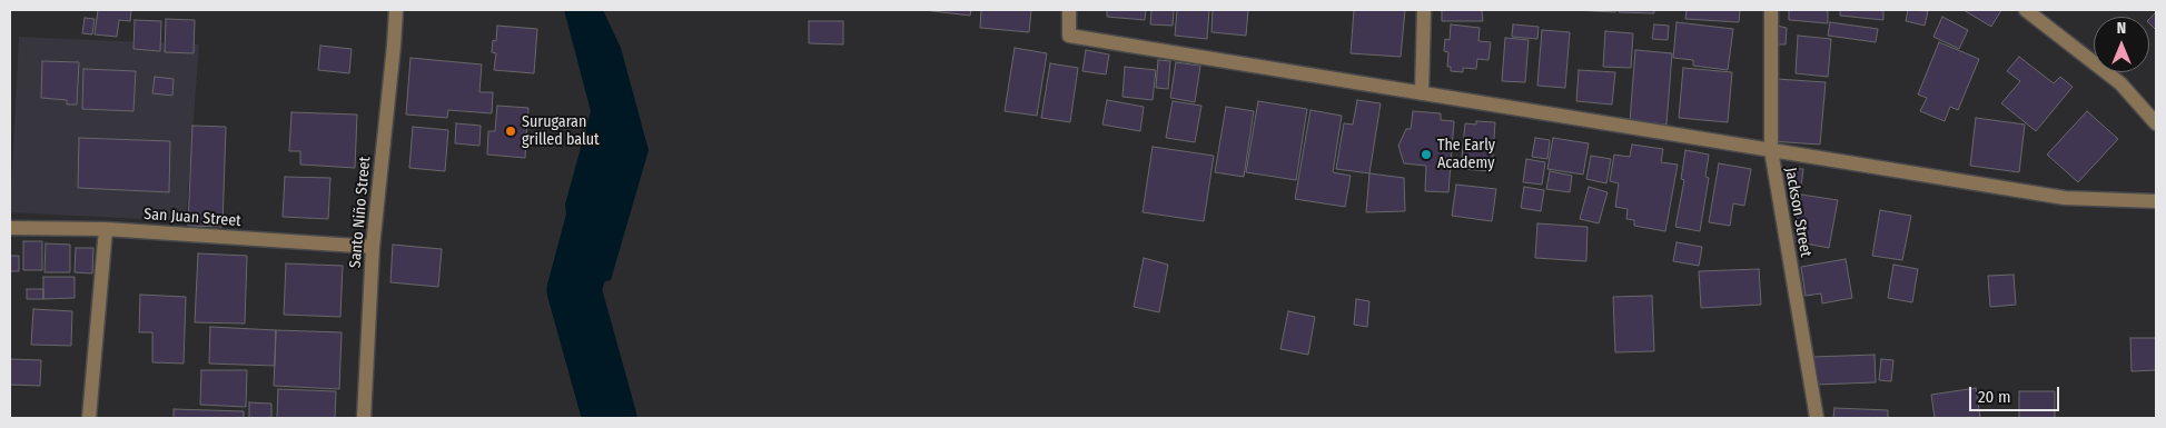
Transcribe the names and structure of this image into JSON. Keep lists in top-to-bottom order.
{
  "streets": {
    "street": ["Santo Niño Street", "Jackson Street", "San Juan Street"]
  },
  "crossings": [
    ["Santo Niño Street", "San Juan Street"]
  ],
  "places": ["Surugaran grilled balut", "The Early Academy"],
  "scale_bar": "20 m",
  "north": "top"
}
